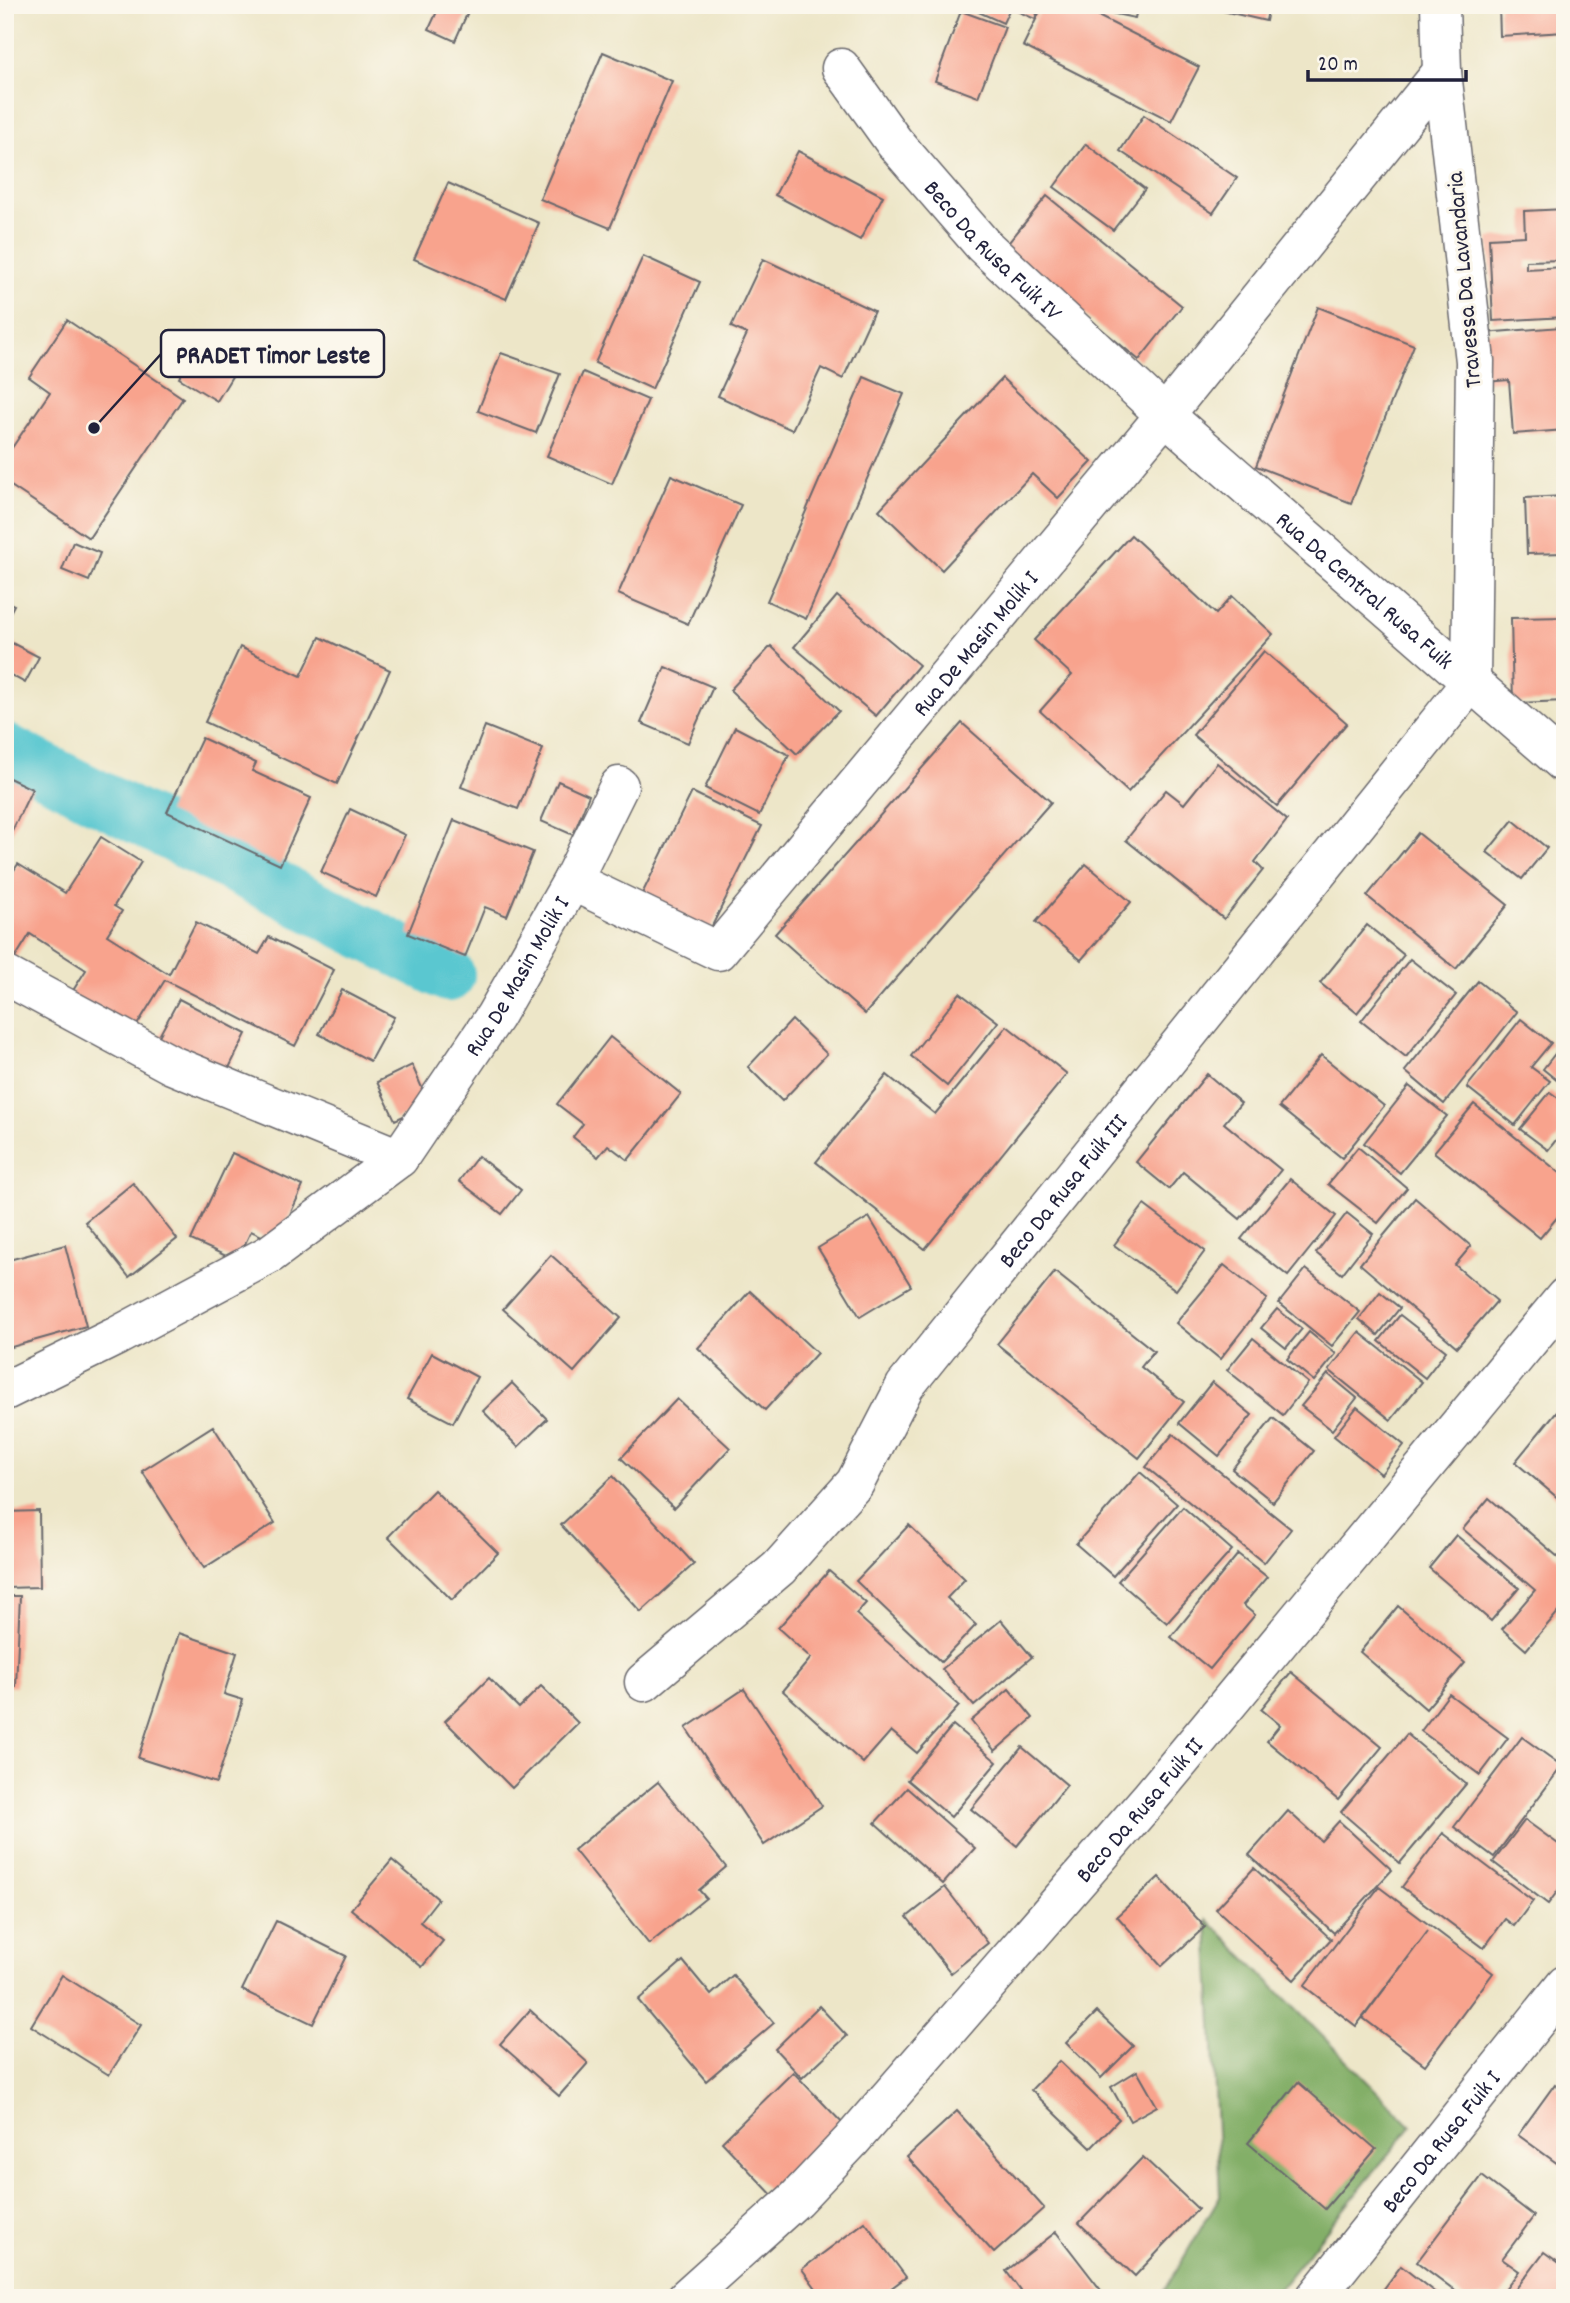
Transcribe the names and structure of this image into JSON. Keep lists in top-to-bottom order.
{
  "streets": {
    "street": [
      "Beco Da Rusa Fuik IV",
      "Travessa Da Lavandaria",
      "Rua Da Central Rusa Fuik",
      "Rua De Masin Molik I",
      "Beco Da Rusa Fuik III",
      "Beco Da Rusa Fuik II",
      "Beco Da Rusa Fuik I"
    ]
  },
  "crossings": [
    ["Beco Da Rusa Fuik IV", "Rua Da Central Rusa Fuik"],
    ["Beco Da Rusa Fuik IV", "Rua De Masin Molik I"],
    ["Travessa Da Lavandaria", "Rua Da Central Rusa Fuik"],
    ["Travessa Da Lavandaria", "Beco Da Rusa Fuik III"],
    ["Rua Da Central Rusa Fuik", "Rua De Masin Molik I"],
    ["Rua Da Central Rusa Fuik", "Beco Da Rusa Fuik III"]
  ],
  "places": ["PRADET Timor Leste"],
  "scale_bar": "20 m"
}
